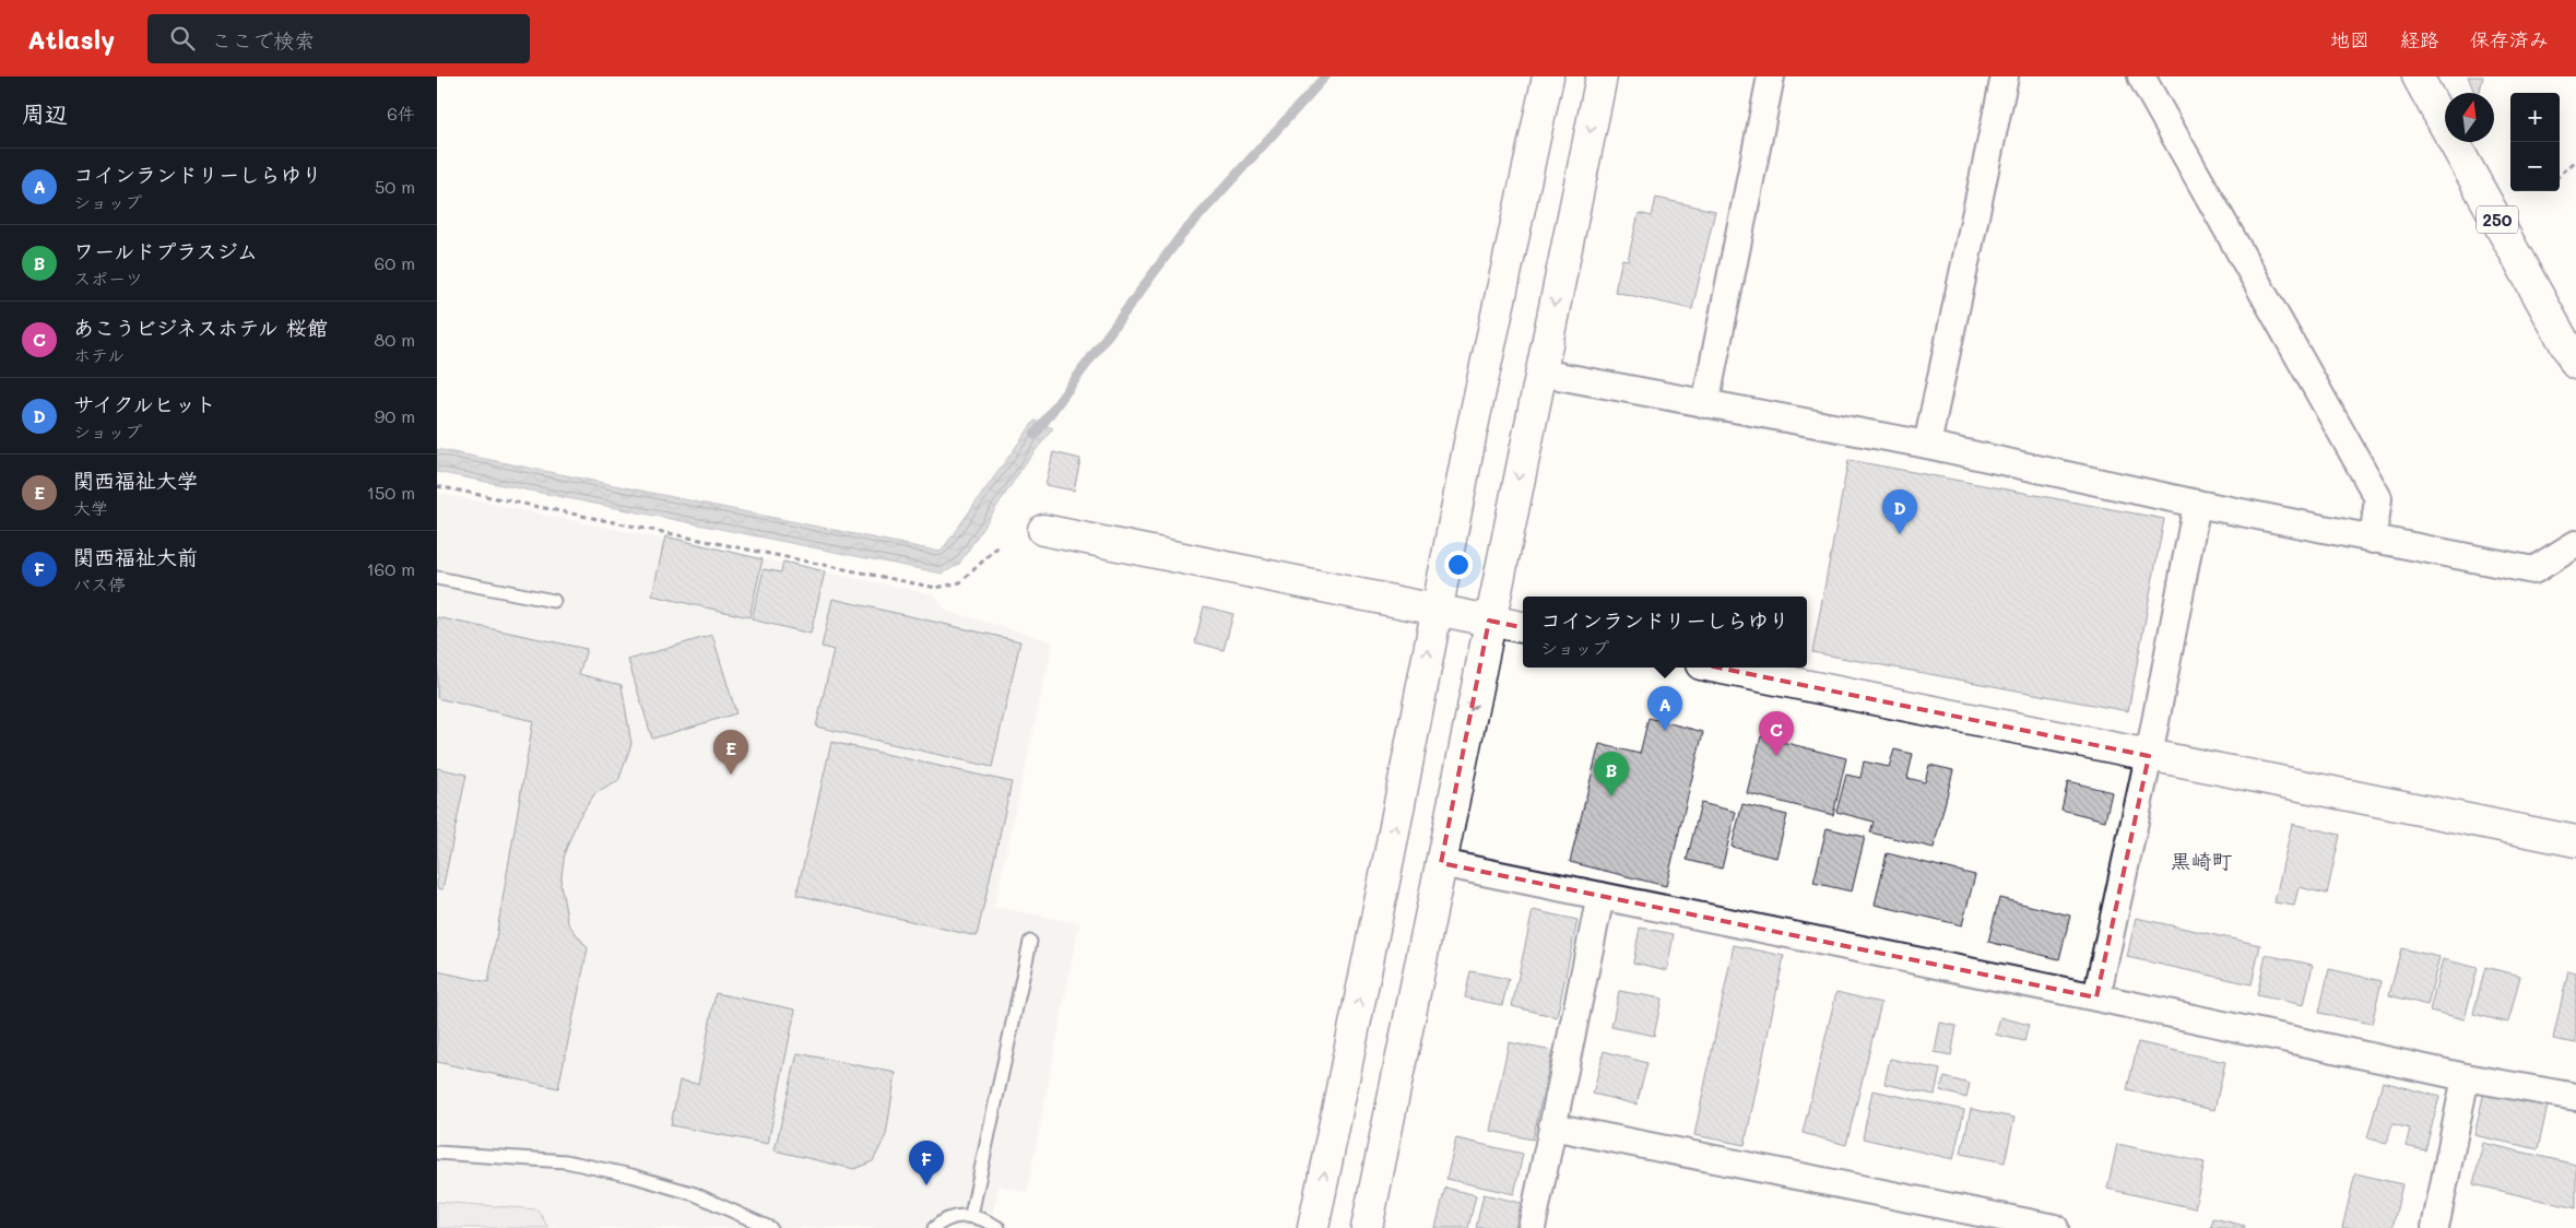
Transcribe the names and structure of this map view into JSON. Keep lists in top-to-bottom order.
{
  "streets": {
    "main road": ["250"]
  },
  "districts": ["黒崎町"],
  "north": "top",
  "page": {
    "header": "Atlasly",
    "search": "ここで検索",
    "nav": ["地図", "経路", "保存済み"],
    "heading": ["周辺", "6件"],
    "map_buttons": ["+", "−"],
    "list": [
      {
        "mark": "A",
        "name": "コインランドリーしらゆり",
        "note": "ショップ",
        "value": "50 m"
      },
      {
        "mark": "B",
        "name": "ワールドプラスジム",
        "note": "スポーツ",
        "value": "60 m"
      },
      {
        "mark": "C",
        "name": "あこうビジネスホテル 桜館",
        "note": "ホテル",
        "value": "80 m"
      },
      {
        "mark": "D",
        "name": "サイクルヒット",
        "note": "ショップ",
        "value": "90 m"
      },
      {
        "mark": "E",
        "name": "関西福祉大学",
        "note": "大学",
        "value": "150 m"
      },
      {
        "mark": "F",
        "name": "関西福祉大前",
        "note": "バス停",
        "value": "160 m"
      }
    ],
    "pins": [
      "D",
      "A",
      "C",
      "E",
      "B",
      "F"
    ],
    "popup": ["コインランドリーしらゆり", "ショップ"]
  }
}
